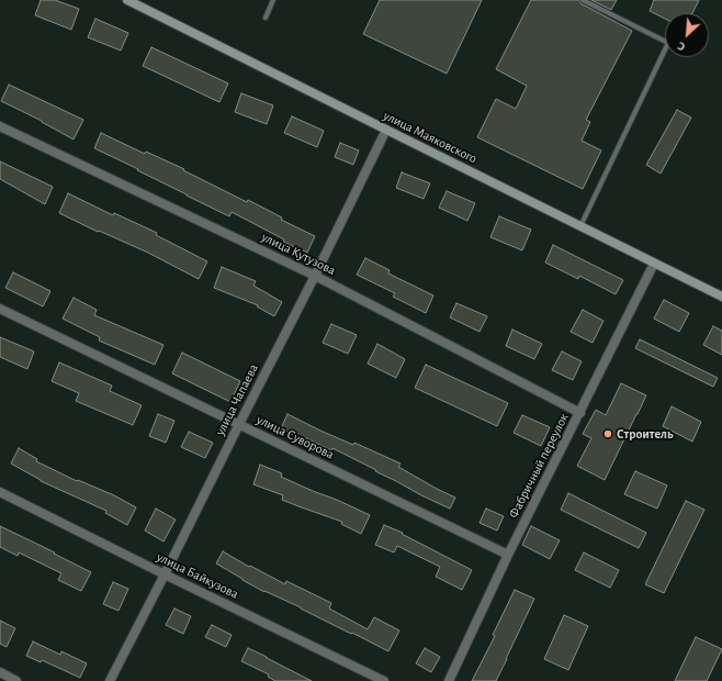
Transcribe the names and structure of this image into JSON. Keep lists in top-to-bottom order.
{
  "streets": {
    "main road": ["улица Маяковского"],
    "street": [
      "улица Кутузова",
      "улица Чапаева",
      "улица Суворова",
      "Фабричный переулок",
      "улица Байкузова"
    ]
  },
  "crossings": [
    ["улица Маяковского", "улица Чапаева"],
    ["улица Маяковского", "Фабричный переулок"],
    ["улица Кутузова", "улица Чапаева"],
    ["улица Кутузова", "Фабричный переулок"],
    ["улица Чапаева", "улица Суворова"],
    ["улица Чапаева", "улица Байкузова"],
    ["улица Суворова", "Фабричный переулок"]
  ],
  "places": ["Строитель"],
  "north": "bottom left"
}
